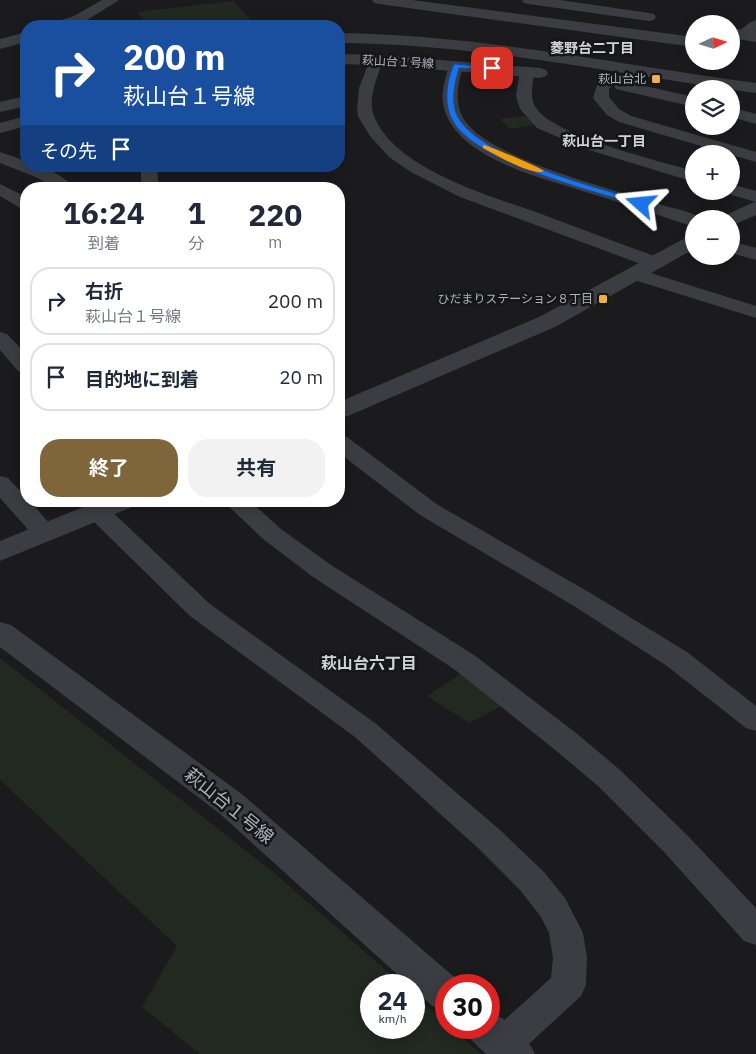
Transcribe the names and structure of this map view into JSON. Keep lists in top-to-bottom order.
{
  "streets": {
    "street": ["萩山台１号線"]
  },
  "districts": ["菱野台二丁目", "萩山台一丁目", "萩山台六丁目"],
  "places": {
    "transit": ["萩山台北", "ひだまりステーション８丁目"]
  },
  "north": "right",
  "page": {
    "map_buttons": ["+", "−"],
    "turn": ["200 m", "萩山台１号線"],
    "then": "その先",
    "eta": [
      "16:24",
      "到着",
      "1",
      "分",
      "220",
      "m"
    ],
    "list": [
      {
        "name": "右折",
        "note": "萩山台１号線",
        "value": "200 m"
      },
      {
        "name": "目的地に到着",
        "value": "20 m"
      }
    ],
    "buttons": ["終了", "共有"],
    "speed": "24 km/h",
    "limit": "30"
  }
}
